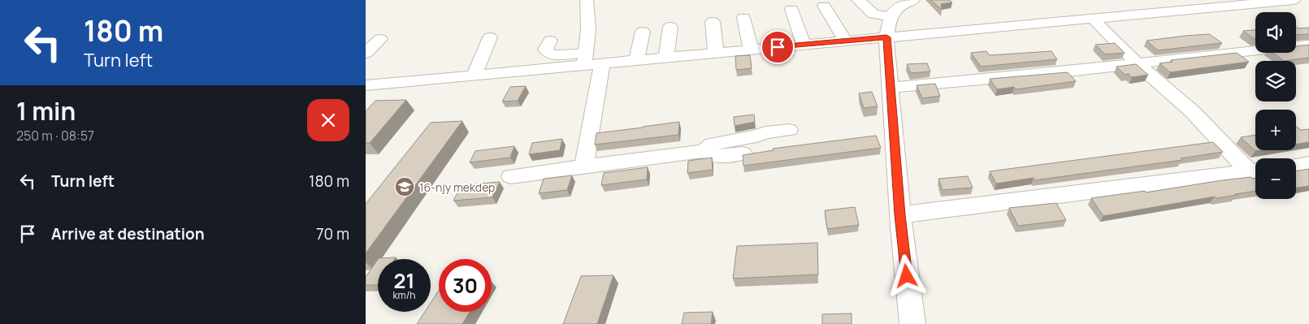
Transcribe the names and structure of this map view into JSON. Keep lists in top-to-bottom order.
{
  "places": {
    "school or university": ["16-njy mekdep"]
  },
  "page": {
    "turn": ["180 m", "Turn left"],
    "map_buttons": ["+", "−"],
    "heading": ["1 min", "250 m · 08:57"],
    "list": [
      {
        "name": "Turn left",
        "value": "180 m"
      },
      {
        "name": "Arrive at destination",
        "value": "70 m"
      }
    ],
    "speed": "21 km/h",
    "limit": "30"
  }
}
